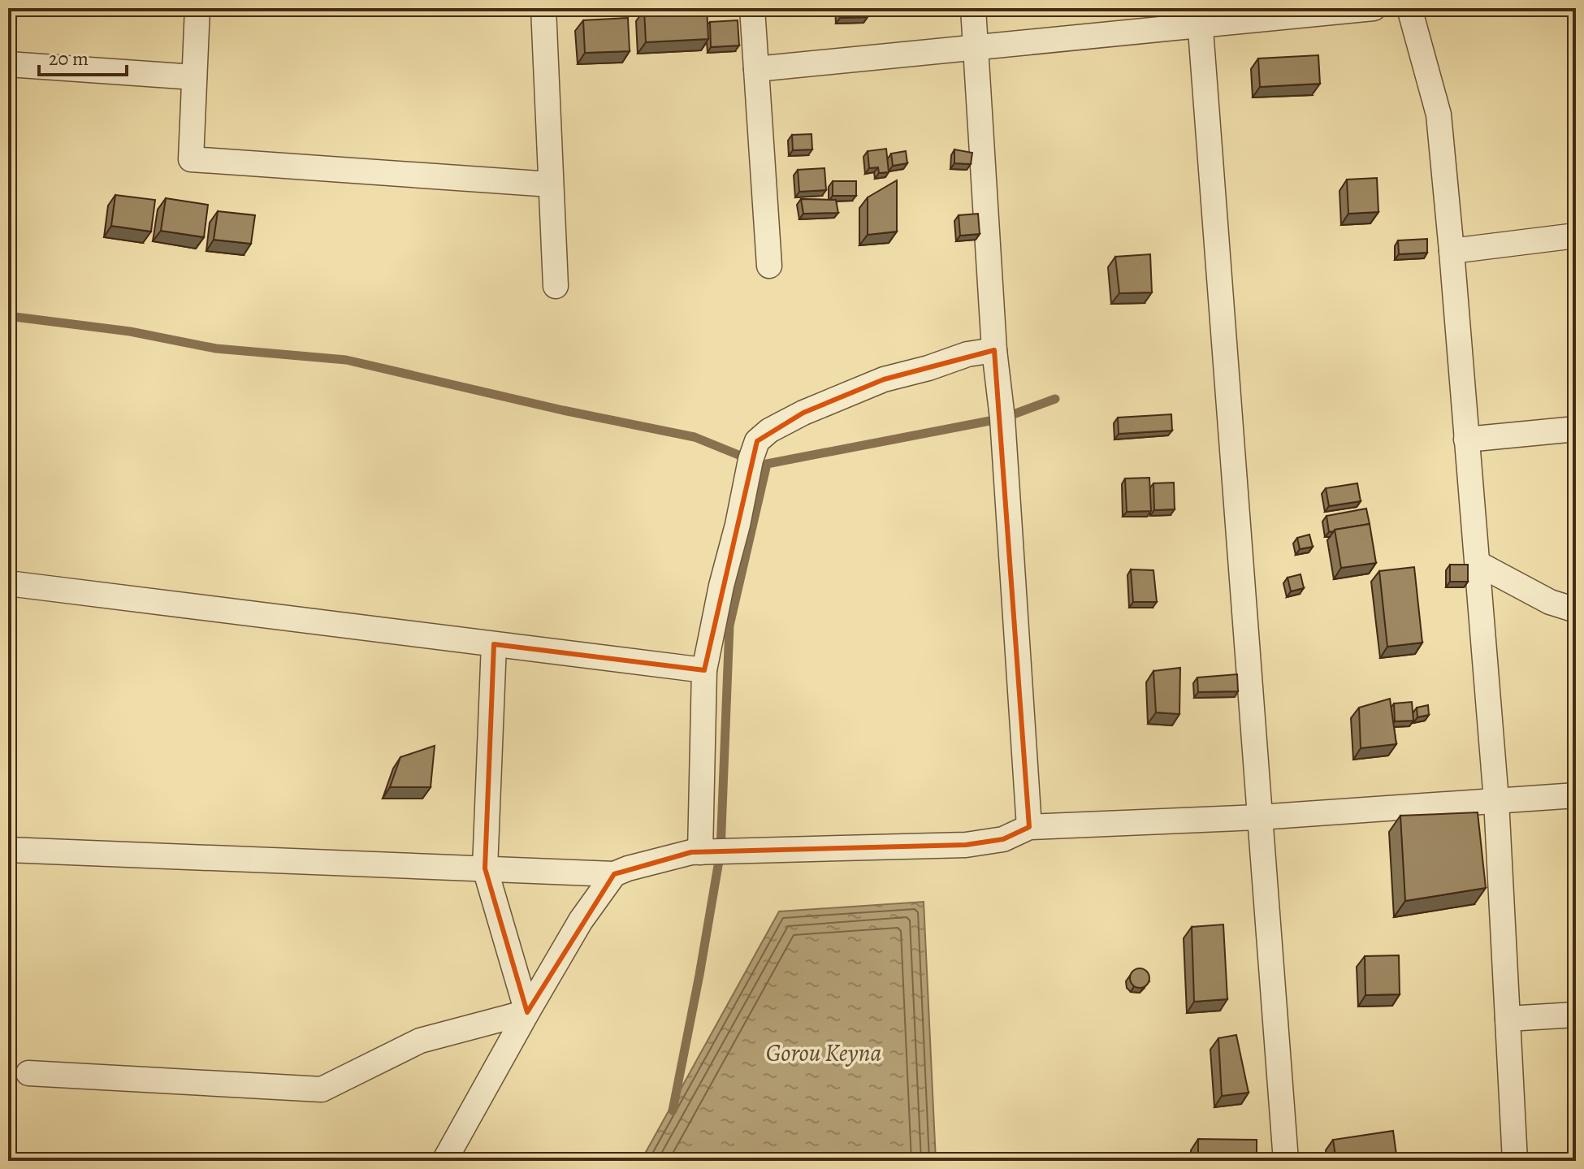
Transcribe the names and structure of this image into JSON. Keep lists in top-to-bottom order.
{
  "water": ["Gorou Keyna"],
  "scale_bar": "20 m"
}
